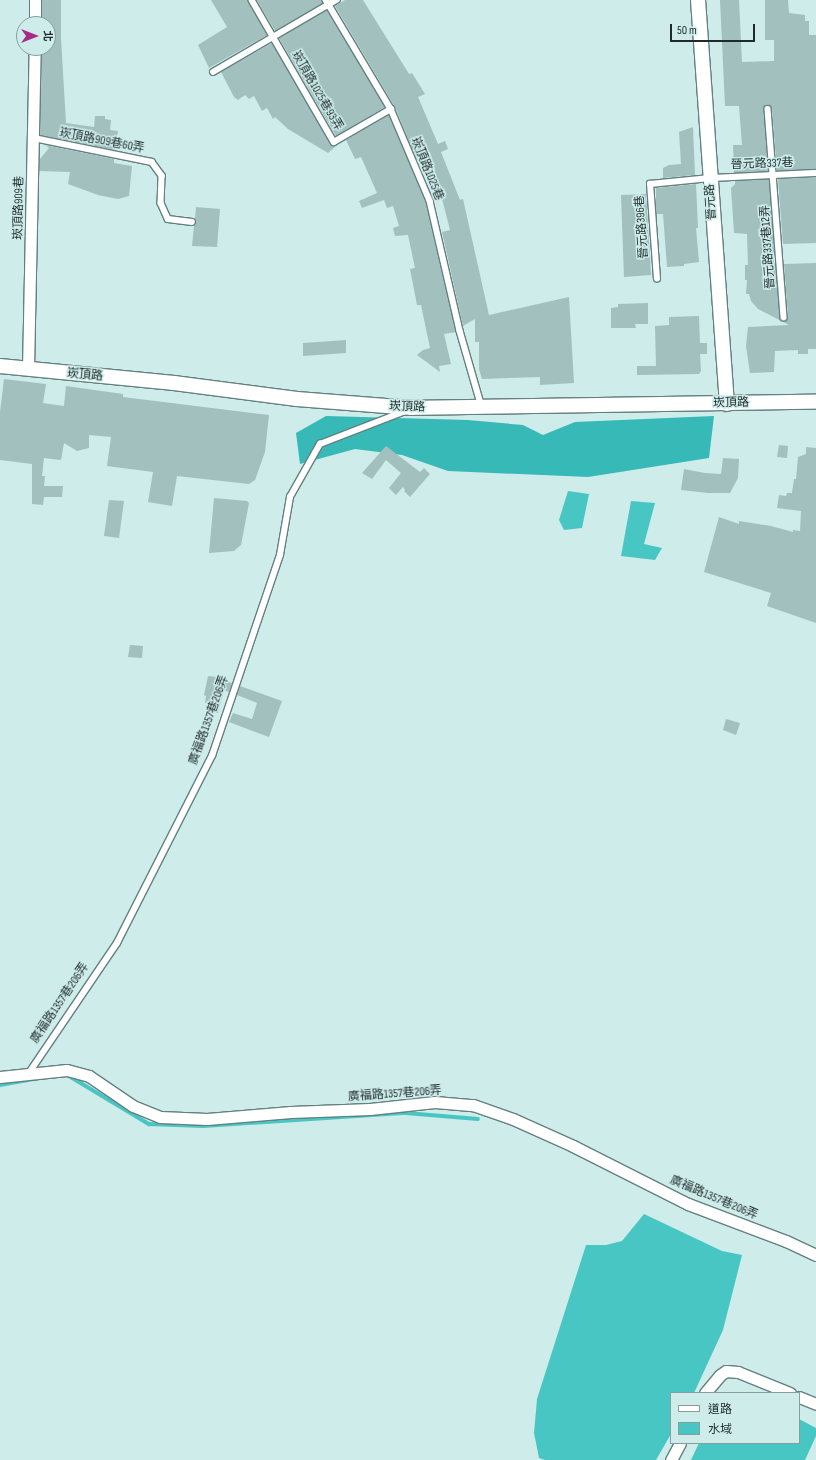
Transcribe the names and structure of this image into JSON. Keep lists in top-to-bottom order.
{
  "streets": {
    "street": [
      "晉元路",
      "崁頂路909巷",
      "崁頂路",
      "廣福路1357巷206弄"
    ],
    "lane": [
      "崁頂路1025巷93弄",
      "崁頂路909巷60弄",
      "晉元路337巷",
      "崁頂路1025巷",
      "晉元路396巷",
      "晉元路337巷12弄"
    ]
  },
  "crossings": [
    ["崁頂路1025巷93弄", "崁頂路1025巷"],
    ["崁頂路909巷60弄", "崁頂路909巷"],
    ["晉元路337巷", "晉元路"],
    ["晉元路337巷", "晉元路396巷"],
    ["晉元路337巷", "晉元路337巷12弄"],
    ["崁頂路1025巷", "崁頂路"],
    ["晉元路", "晉元路396巷"],
    ["晉元路", "崁頂路"],
    ["崁頂路909巷", "崁頂路"],
    ["崁頂路", "廣福路1357巷206弄"]
  ],
  "legend": ["道路", "水域"],
  "scale_bar": "50 m",
  "north": "right"
}
